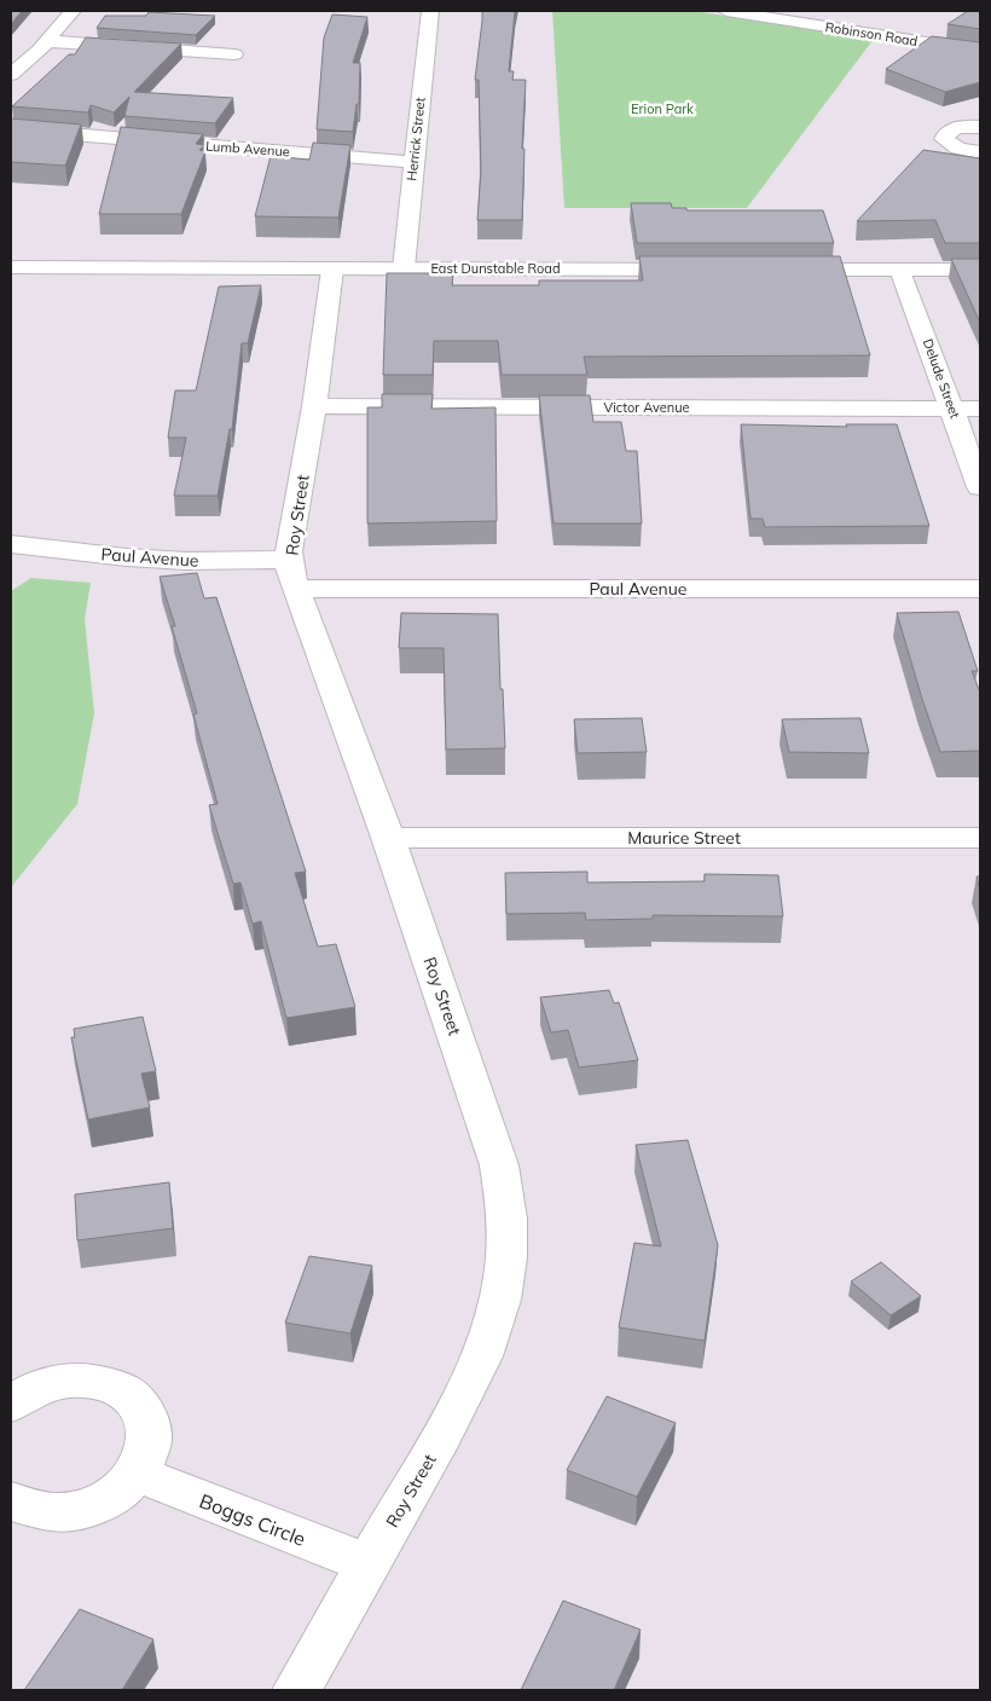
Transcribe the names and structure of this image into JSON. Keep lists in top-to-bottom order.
{
  "streets": {
    "street": [
      "Robinson Road",
      "Herrick Street",
      "Lumb Avenue",
      "East Dunstable Road",
      "Delude Street",
      "Victor Avenue",
      "Roy Street",
      "Paul Avenue",
      "Maurice Street",
      "Boggs Circle"
    ]
  },
  "crossings": [
    ["Herrick Street", "Lumb Avenue"],
    ["Herrick Street", "East Dunstable Road"],
    ["East Dunstable Road", "Roy Street"],
    ["Delude Street", "Victor Avenue"],
    ["Victor Avenue", "Roy Street"],
    ["Roy Street", "Paul Avenue"],
    ["Roy Street", "Maurice Street"],
    ["Roy Street", "Boggs Circle"]
  ],
  "parks": ["Erion Park"]
}
